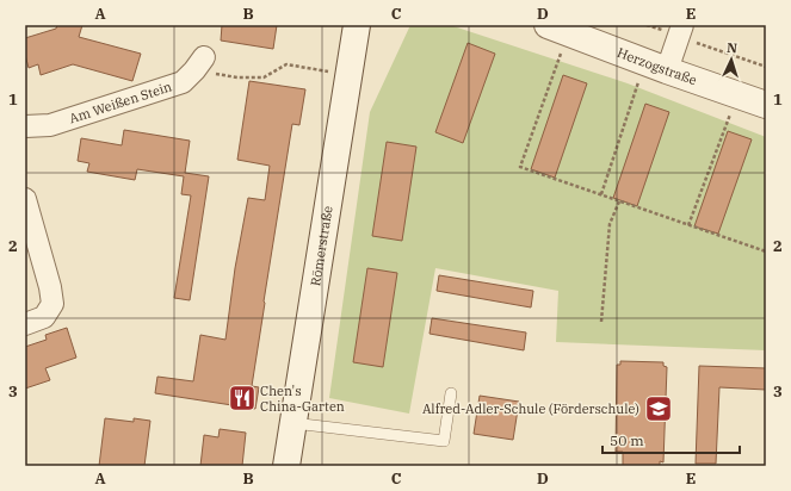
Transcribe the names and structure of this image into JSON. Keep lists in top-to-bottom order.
{
  "streets": {
    "main road": ["Herzogstraße", "Römerstraße"],
    "street": ["Am Weißen Stein"]
  },
  "places": {
    "restaurant": ["Chen's China-Garten"],
    "school or university": ["Alfred-Adler-Schule (Förderschule)"]
  },
  "scale_bar": "50 m",
  "north": "top",
  "grid": {
    "columns": [
      "A",
      "B",
      "C",
      "D",
      "E"
    ],
    "rows": ["1", "2", "3"]
  }
}
